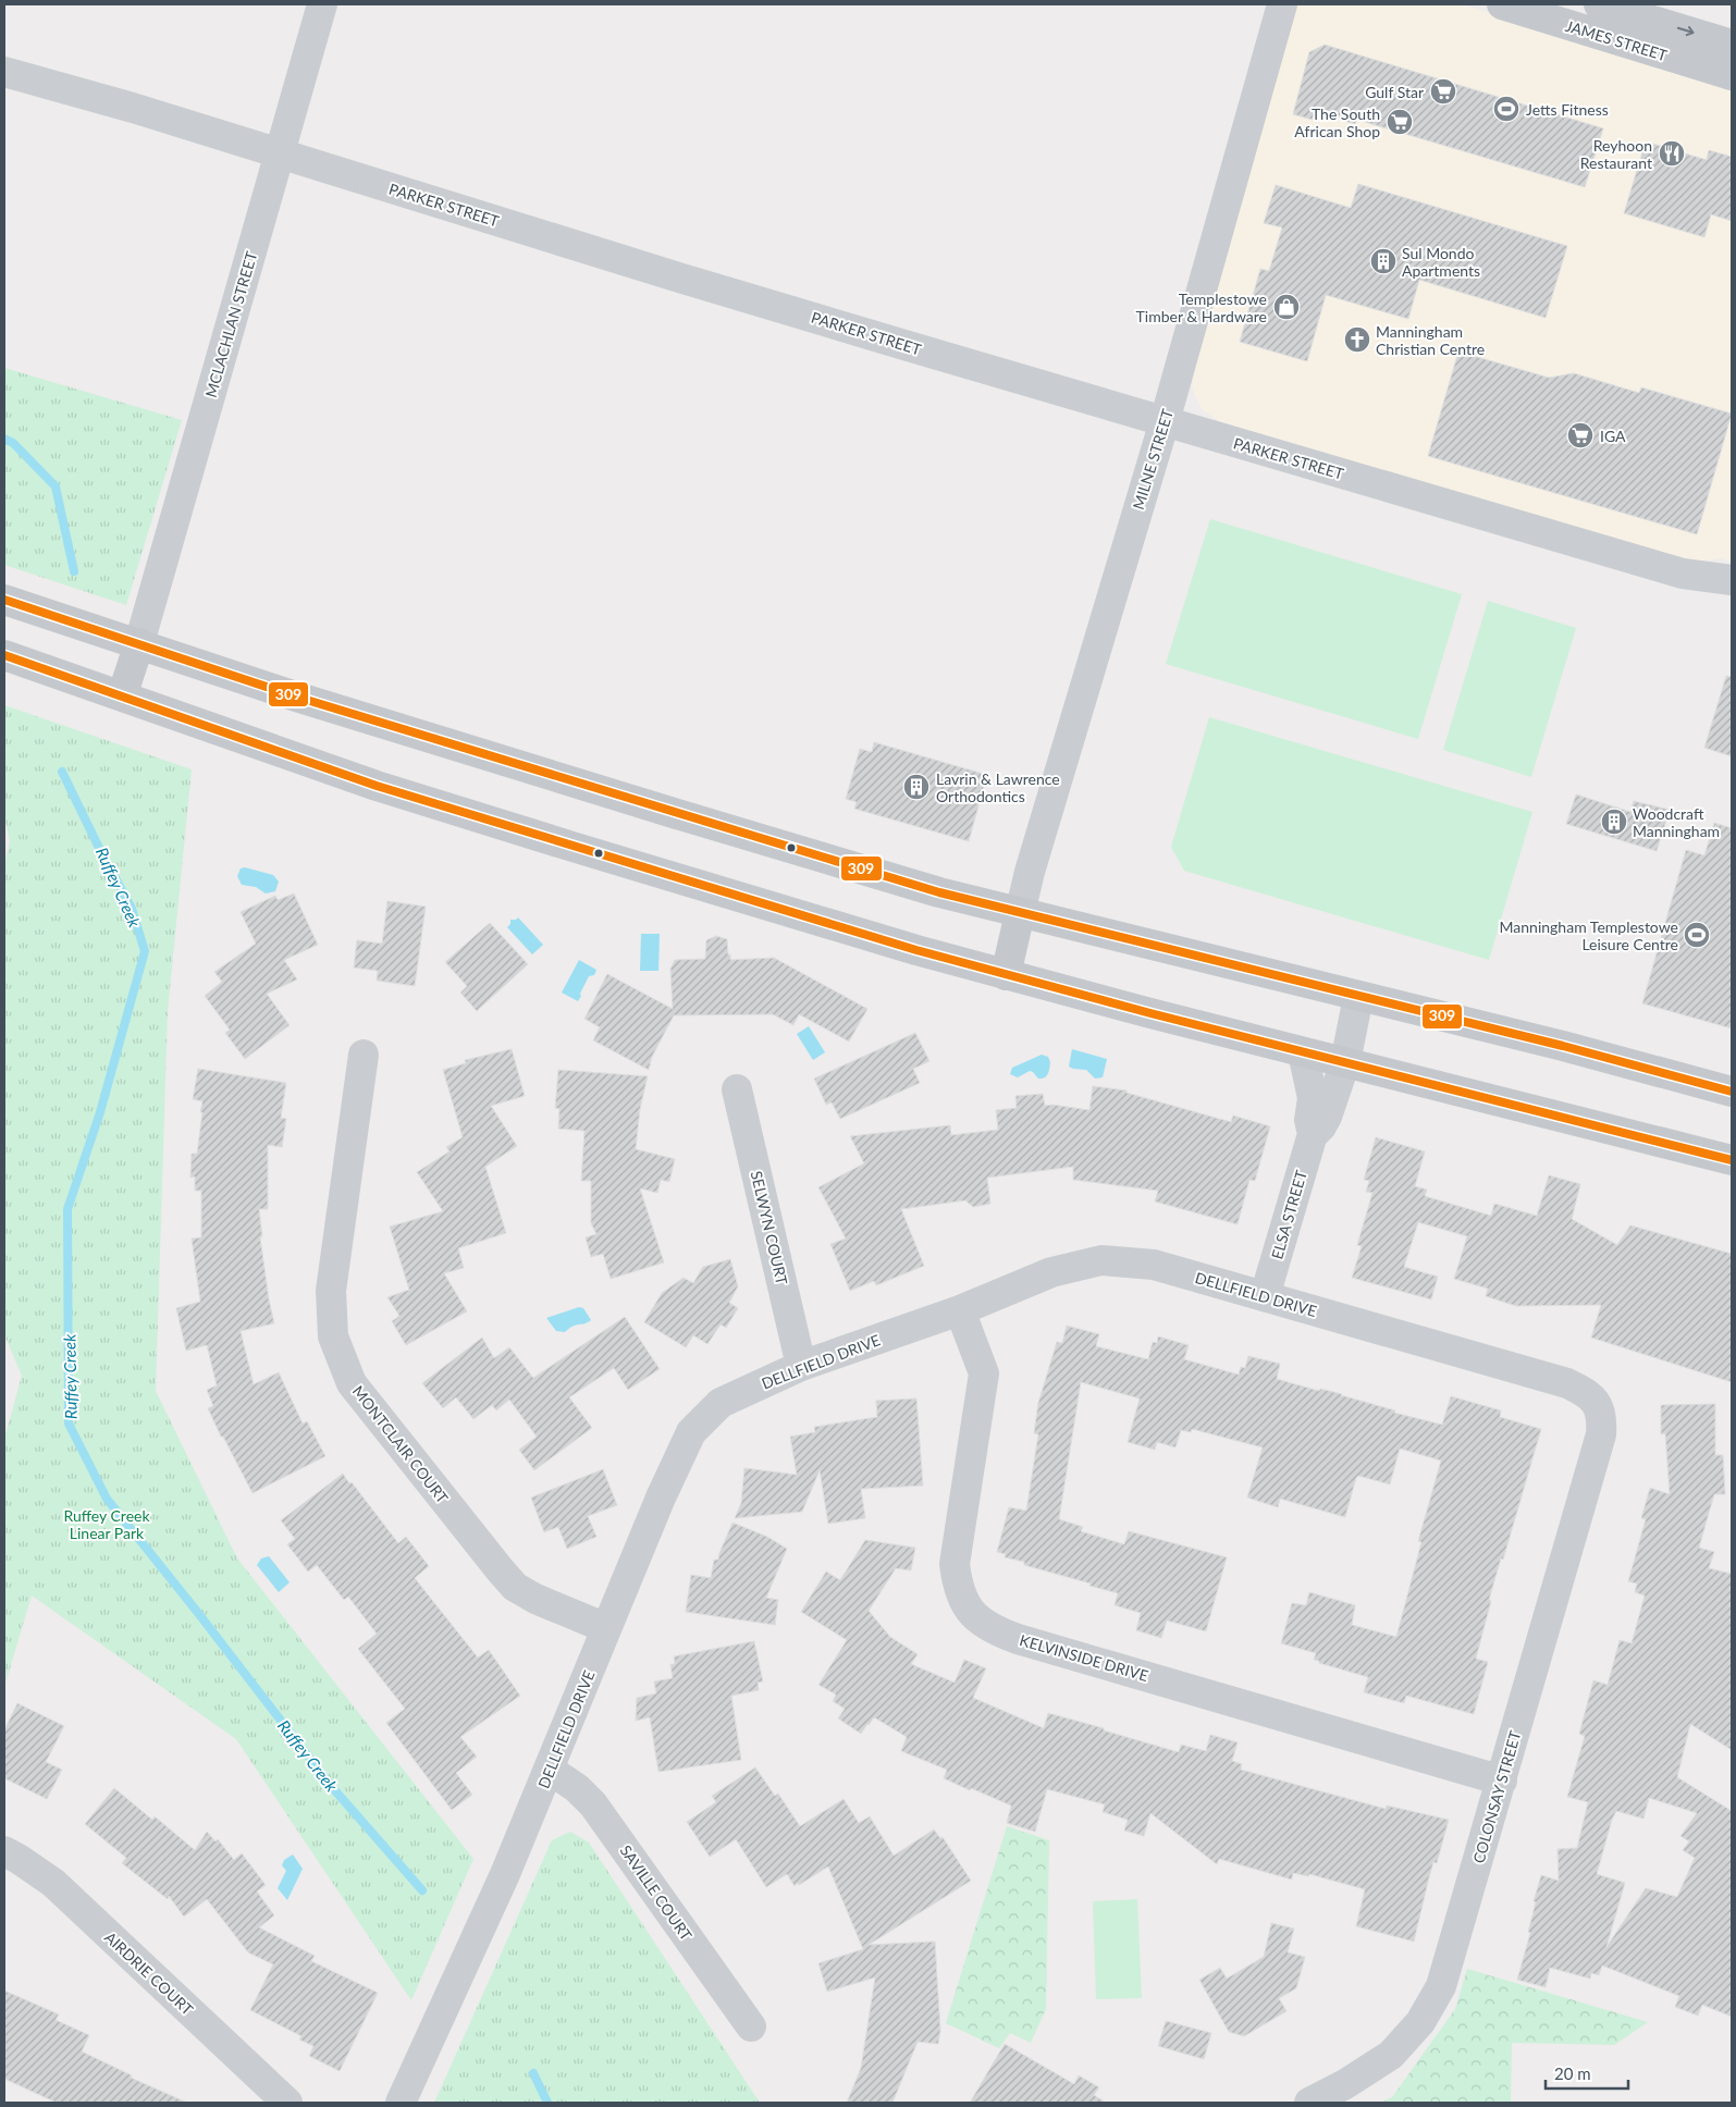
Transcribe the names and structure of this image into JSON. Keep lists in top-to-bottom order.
{
  "streets": {
    "main road": ["JAMES STREET"],
    "street": [
      "PARKER STREET",
      "MCLACHLAN STREET",
      "MILNE STREET",
      "ELSA STREET",
      "SELWYN COURT",
      "DELLFIELD DRIVE",
      "MONTCLAIR COURT",
      "KELVINSIDE DRIVE",
      "COLONSAY STREET",
      "SAVILLE COURT",
      "AIRDRIE COURT"
    ]
  },
  "crossings": [
    ["PARKER STREET", "MCLACHLAN STREET"],
    ["PARKER STREET", "MILNE STREET"],
    ["ELSA STREET", "DELLFIELD DRIVE"],
    ["SELWYN COURT", "DELLFIELD DRIVE"],
    ["DELLFIELD DRIVE", "MONTCLAIR COURT"],
    ["DELLFIELD DRIVE", "KELVINSIDE DRIVE"],
    ["DELLFIELD DRIVE", "COLONSAY STREET"],
    ["DELLFIELD DRIVE", "SAVILLE COURT"],
    ["KELVINSIDE DRIVE", "COLONSAY STREET"]
  ],
  "water": ["Ruffey Creek"],
  "parks": ["Ruffey Creek Linear Park"],
  "places": {
    "supermarket": ["Gulf Star", "The South African Shop", "IGA"],
    "sports": ["Jetts Fitness", "Manningham Templestowe Leisure Centre"],
    "restaurant": ["Reyhoon Restaurant"],
    "building": ["Sul Mondo Apartments", "Lavrin & Lawrence Orthodontics", "Woodcraft Manningham"],
    "shop": ["Templestowe Timber & Hardware"],
    "church": ["Manningham Christian Centre"]
  },
  "lines": ["transit line 309"],
  "scale_bar": "20 m"
}
